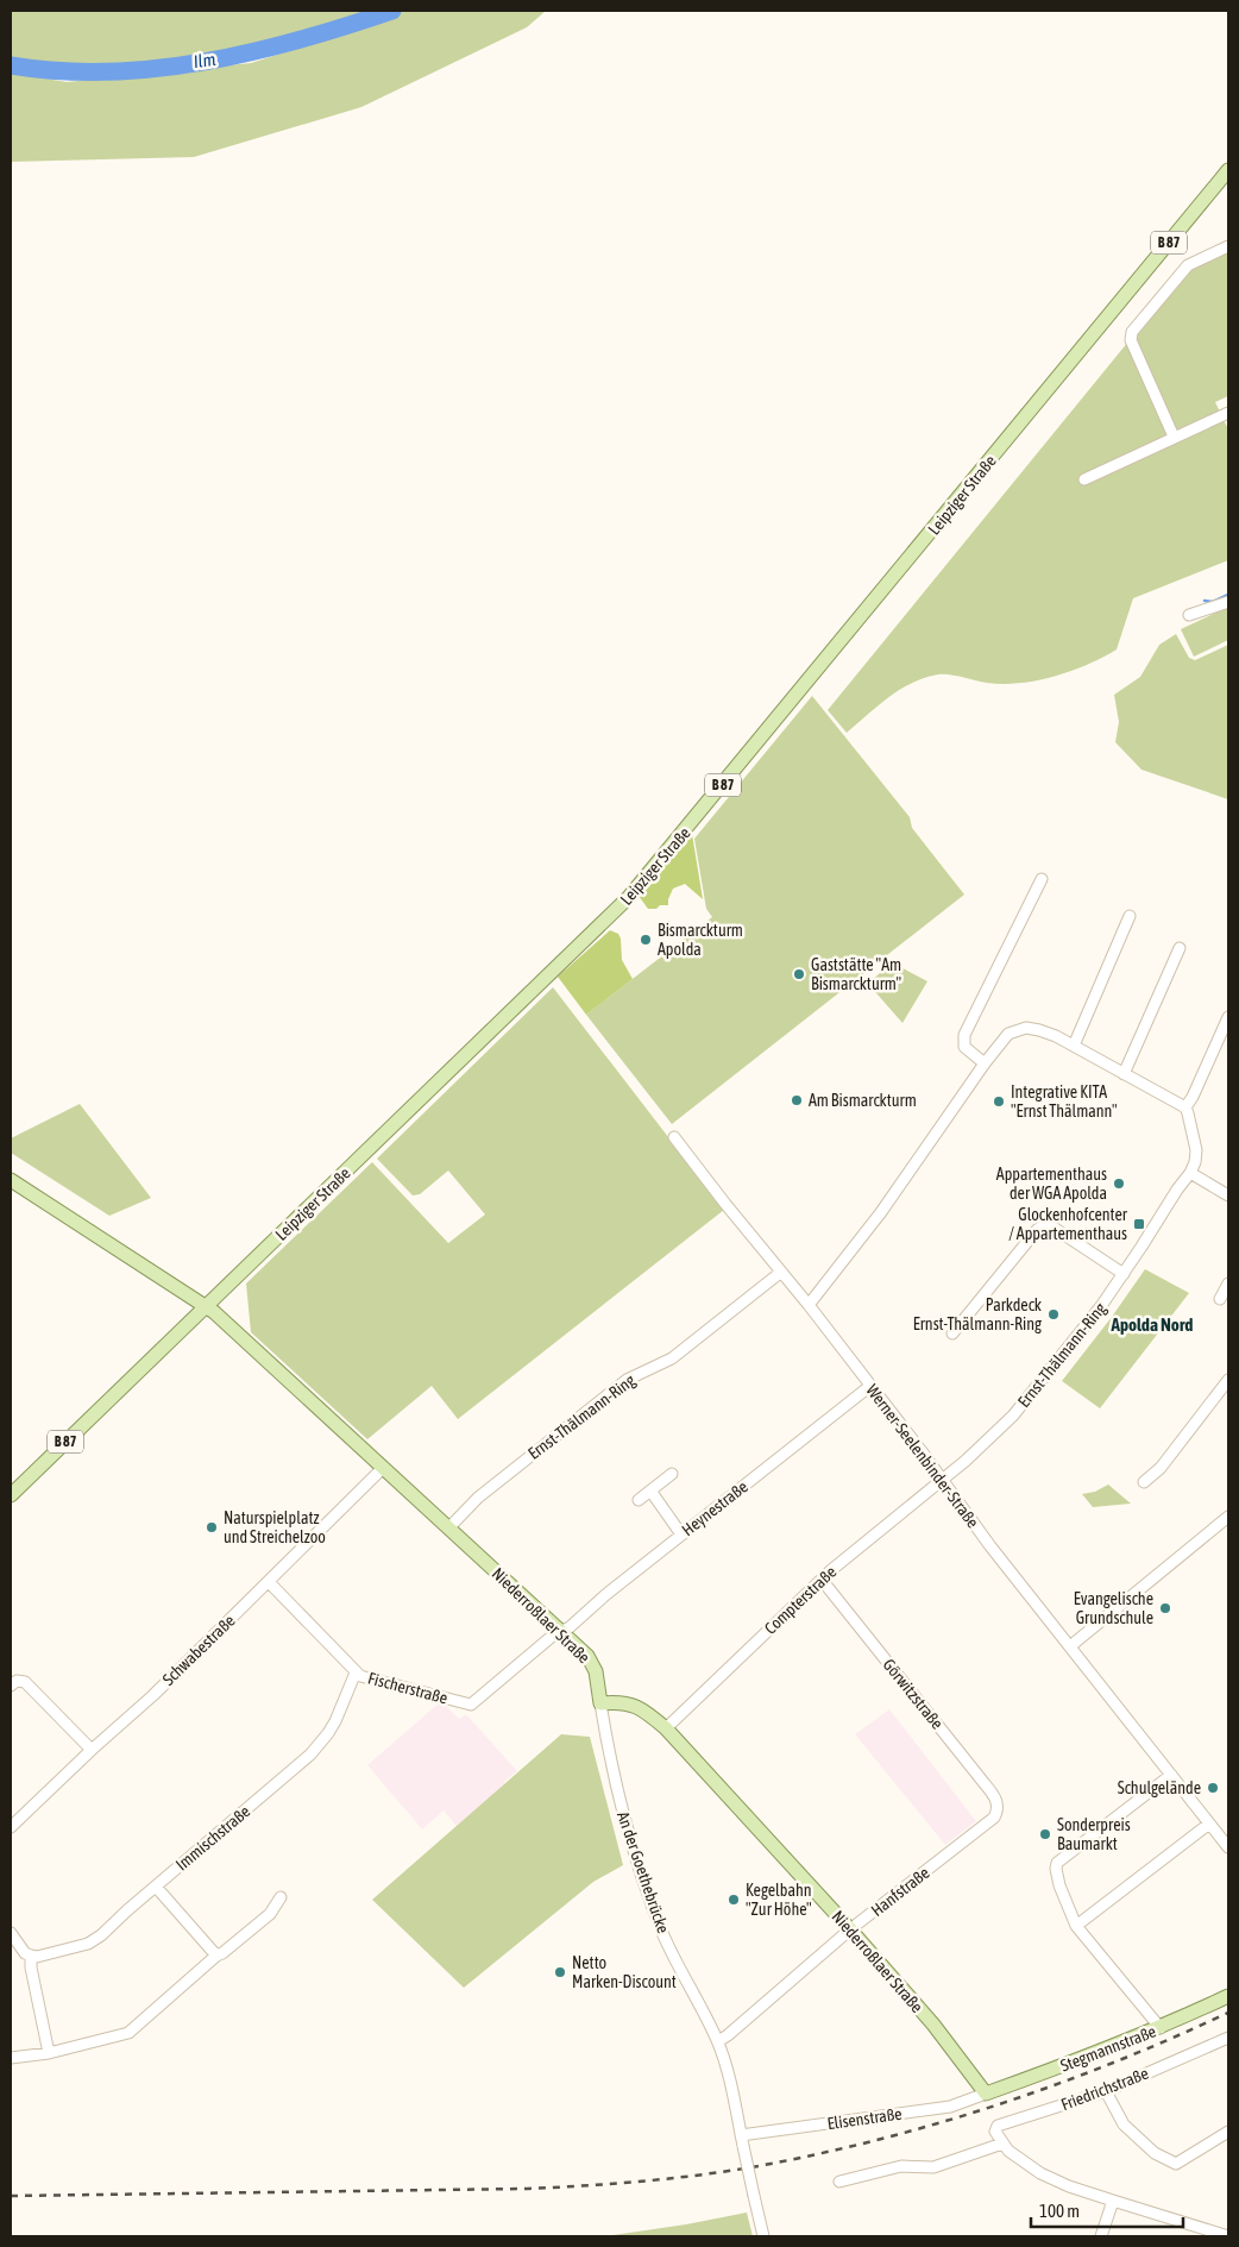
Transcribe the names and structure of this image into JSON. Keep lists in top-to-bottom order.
{
  "streets": {
    "main road": [
      "B 87",
      "Leipziger Straße",
      "Niederroßlaer Straße",
      "Stegmannstraße"
    ],
    "street": [
      "Ernst-Thälmann-Ring",
      "Werner-Seelenbinder-Straße",
      "Heynestraße",
      "Compterstraße",
      "Schwabestraße",
      "Fischerstraße",
      "Görwitzstraße",
      "Immischstraße",
      "An der Goethebrücke",
      "Hanfstraße",
      "Friedrichstraße",
      "Elisenstraße"
    ]
  },
  "crossings": [
    ["Leipziger Straße", "Niederroßlaer Straße"],
    ["Ernst-Thälmann-Ring", "Werner-Seelenbinder-Straße"],
    ["Ernst-Thälmann-Ring", "Compterstraße"],
    ["Ernst-Thälmann-Ring", "Niederroßlaer Straße"],
    ["Werner-Seelenbinder-Straße", "Heynestraße"],
    ["Werner-Seelenbinder-Straße", "Compterstraße"],
    ["Heynestraße", "Niederroßlaer Straße"],
    ["Heynestraße", "Fischerstraße"],
    ["Compterstraße", "Niederroßlaer Straße"],
    ["Compterstraße", "Görwitzstraße"],
    ["Niederroßlaer Straße", "Schwabestraße"],
    ["Niederroßlaer Straße", "Fischerstraße"],
    ["Niederroßlaer Straße", "An der Goethebrücke"],
    ["Niederroßlaer Straße", "Hanfstraße"],
    ["Niederroßlaer Straße", "Stegmannstraße"],
    ["Niederroßlaer Straße", "Elisenstraße"],
    ["Schwabestraße", "Fischerstraße"],
    ["Fischerstraße", "Immischstraße"],
    ["Görwitzstraße", "Hanfstraße"],
    ["An der Goethebrücke", "Hanfstraße"],
    ["An der Goethebrücke", "Elisenstraße"],
    ["Stegmannstraße", "Elisenstraße"]
  ],
  "districts": ["Apolda Nord"],
  "water": ["Ilm"],
  "places": {
    "other": [
      "Bismarckturm Apolda",
      "Gaststätte \"Am Bismarckturm\"",
      "Am Bismarckturm",
      "Integrative KITA \"Ernst Thälmann\"",
      "Appartementhaus der WGA Apolda",
      "Parkdeck Ernst-Thälmann-Ring",
      "Naturspielplatz und Streichelzoo",
      "Evangelische Grundschule",
      "Schulgelände",
      "Sonderpreis Baumarkt",
      "Kegelbahn \"Zur Höhe\"",
      "Netto Marken-Discount"
    ],
    "transit": ["Glockenhofcenter / Appartementhaus"]
  },
  "scale_bar": "100 m"
}
